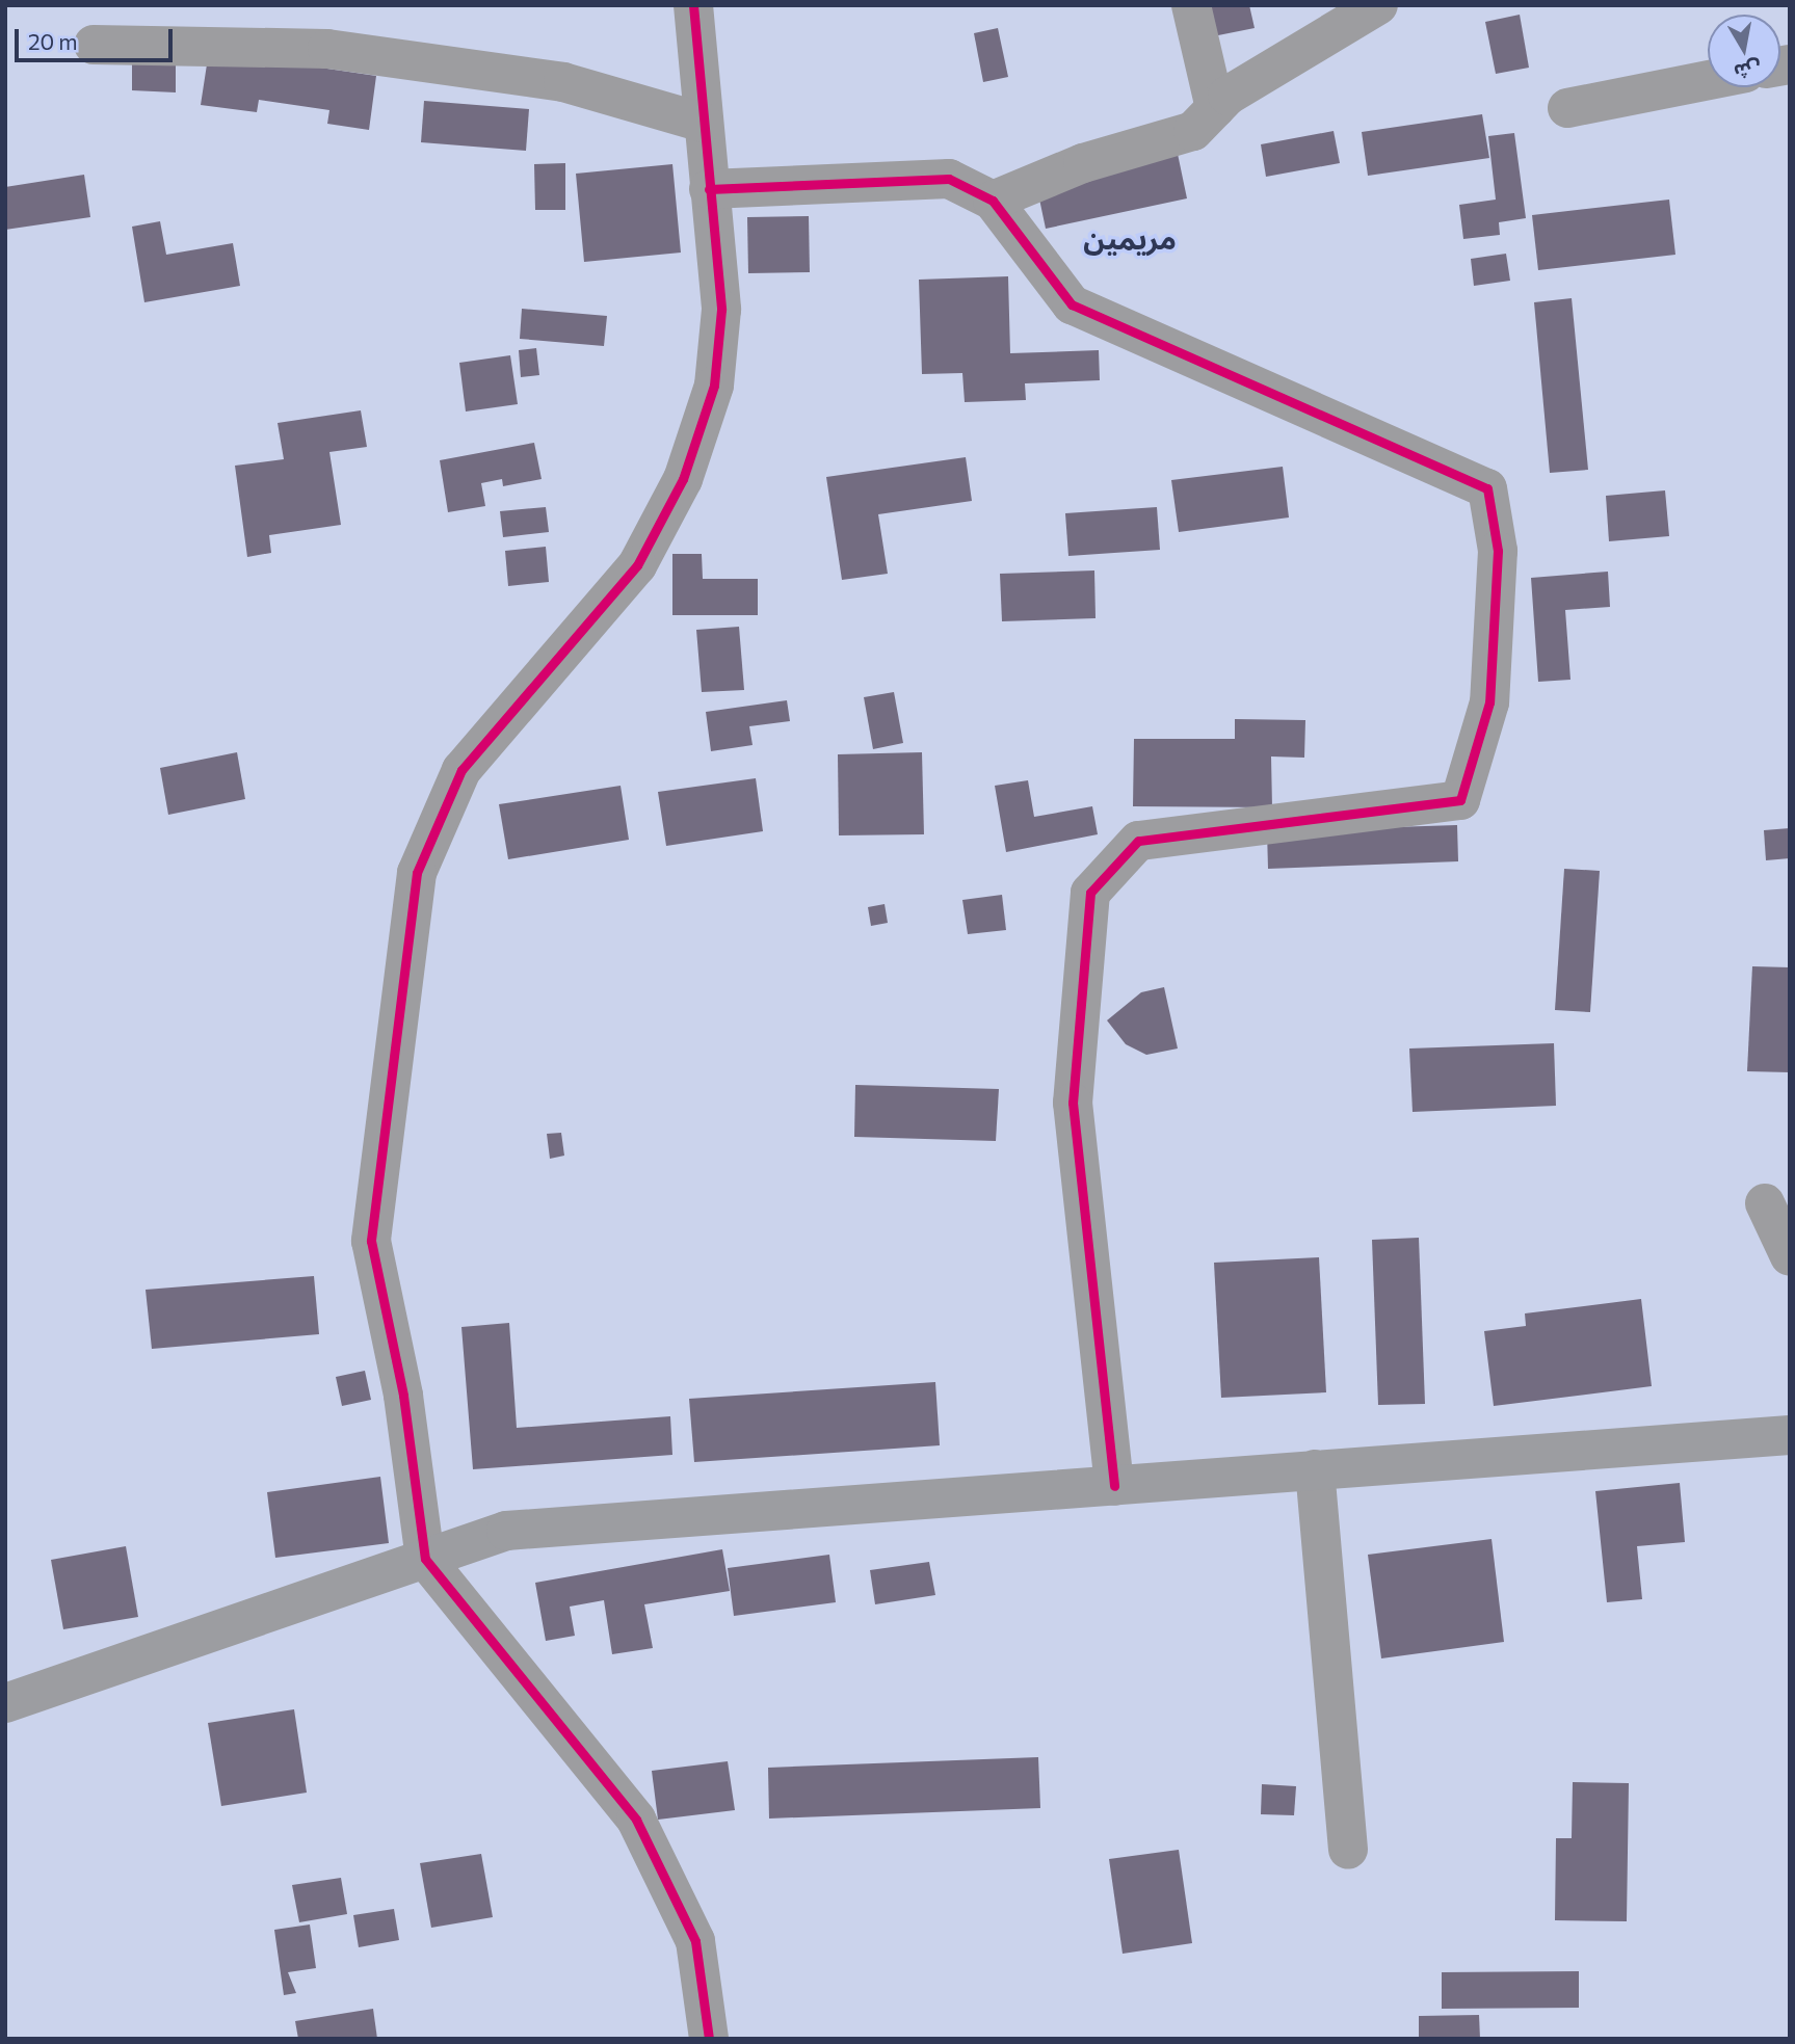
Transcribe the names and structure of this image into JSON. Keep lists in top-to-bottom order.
{
  "districts": ["مريمين"],
  "scale_bar": "20 m",
  "north": "bottom"
}
